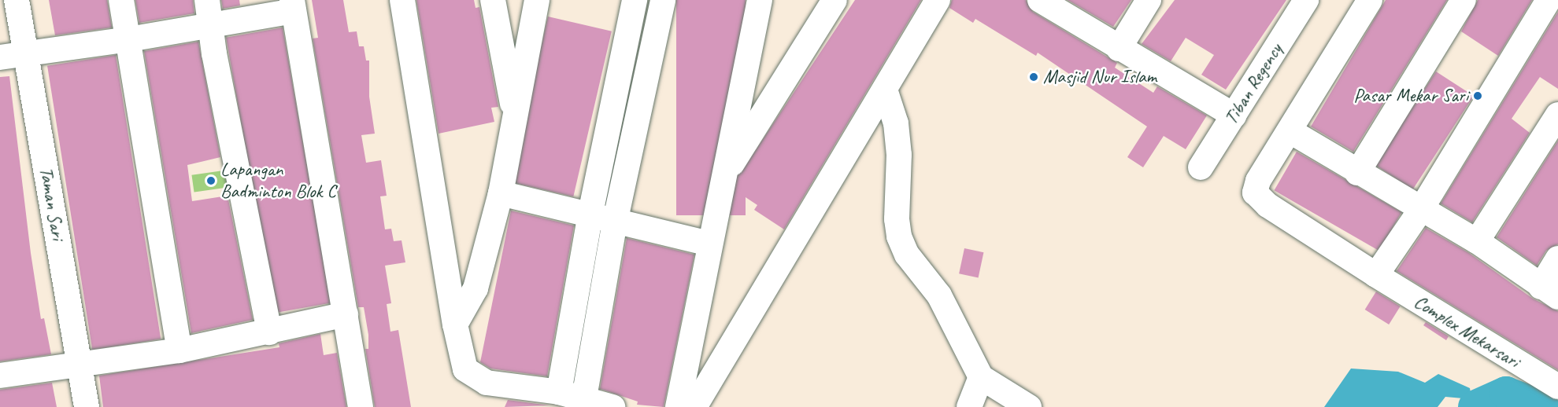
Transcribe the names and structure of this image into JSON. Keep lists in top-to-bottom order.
{
  "streets": {
    "street": ["Tiban Regency", "Taman Sari", "Complex Mekarsari"]
  },
  "places": ["Masjid Nur Islam", "Pasar Mekar Sari", "Lapangan Badminton Blok C"]
}
